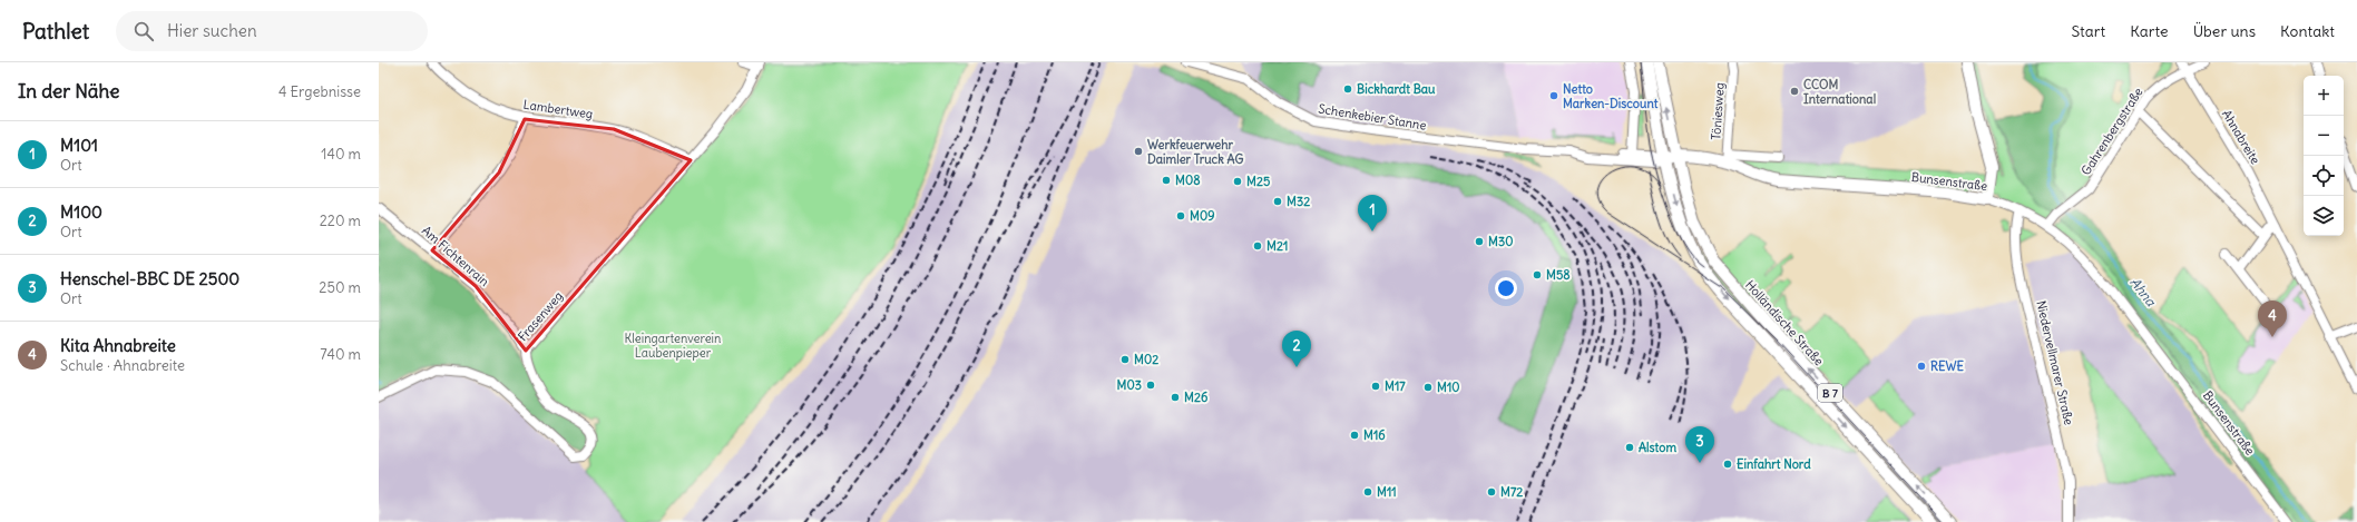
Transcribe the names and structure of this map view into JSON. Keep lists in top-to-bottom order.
{
  "streets": {
    "main road": ["Bunsenstraße", "Holländische Straße", "B 7"],
    "street": [
      "Lambertweg",
      "Töniesweg",
      "Schenkebier Stanne",
      "Gahrenbergstraße",
      "Ahnabreite",
      "Am Fichtenrain",
      "Frasenweg",
      "Niedervellmarer Straße"
    ]
  },
  "crossings": [
    ["Lambertweg", "Frasenweg"],
    ["Töniesweg", "Bunsenstraße"],
    ["Schenkebier Stanne", "Holländische Straße"],
    ["Gahrenbergstraße", "Ahnabreite"],
    ["Gahrenbergstraße", "Bunsenstraße"],
    ["Bunsenstraße", "Holländische Straße"],
    ["Bunsenstraße", "Niedervellmarer Straße"],
    ["Am Fichtenrain", "Frasenweg"]
  ],
  "water": ["Ahna"],
  "parks": ["Kleingartenverein Laubenpieper"],
  "places": [
    "Bickhardt Bau",
    "CCOM International",
    "Netto Marken-Discount",
    "Werkfeuerwehr Daimler Truck AG",
    "M08",
    "M25",
    "M32",
    "M09",
    "M30",
    "M21",
    "M58",
    "M02",
    "REWE",
    "M03",
    "M17",
    "M10",
    "M26",
    "M16",
    "Alstom",
    "Einfahrt Nord",
    "M11",
    "M72"
  ],
  "page": {
    "header": "Pathlet",
    "search": "Hier suchen",
    "nav": [
      "Start",
      "Karte",
      "Über uns",
      "Kontakt"
    ],
    "heading": ["In der Nähe", "4 Ergebnisse"],
    "map_buttons": ["+", "−"],
    "list": [
      {
        "mark": "1",
        "name": "M101",
        "note": "Ort",
        "value": "140 m"
      },
      {
        "mark": "2",
        "name": "M100",
        "note": "Ort",
        "value": "220 m"
      },
      {
        "mark": "3",
        "name": "Henschel-BBC DE 2500",
        "note": "Ort",
        "value": "250 m"
      },
      {
        "mark": "4",
        "name": "Kita Ahnabreite",
        "note": "Schule · Ahnabreite",
        "value": "740 m"
      }
    ],
    "pins": [
      "1",
      "4",
      "2",
      "3"
    ]
  }
}
